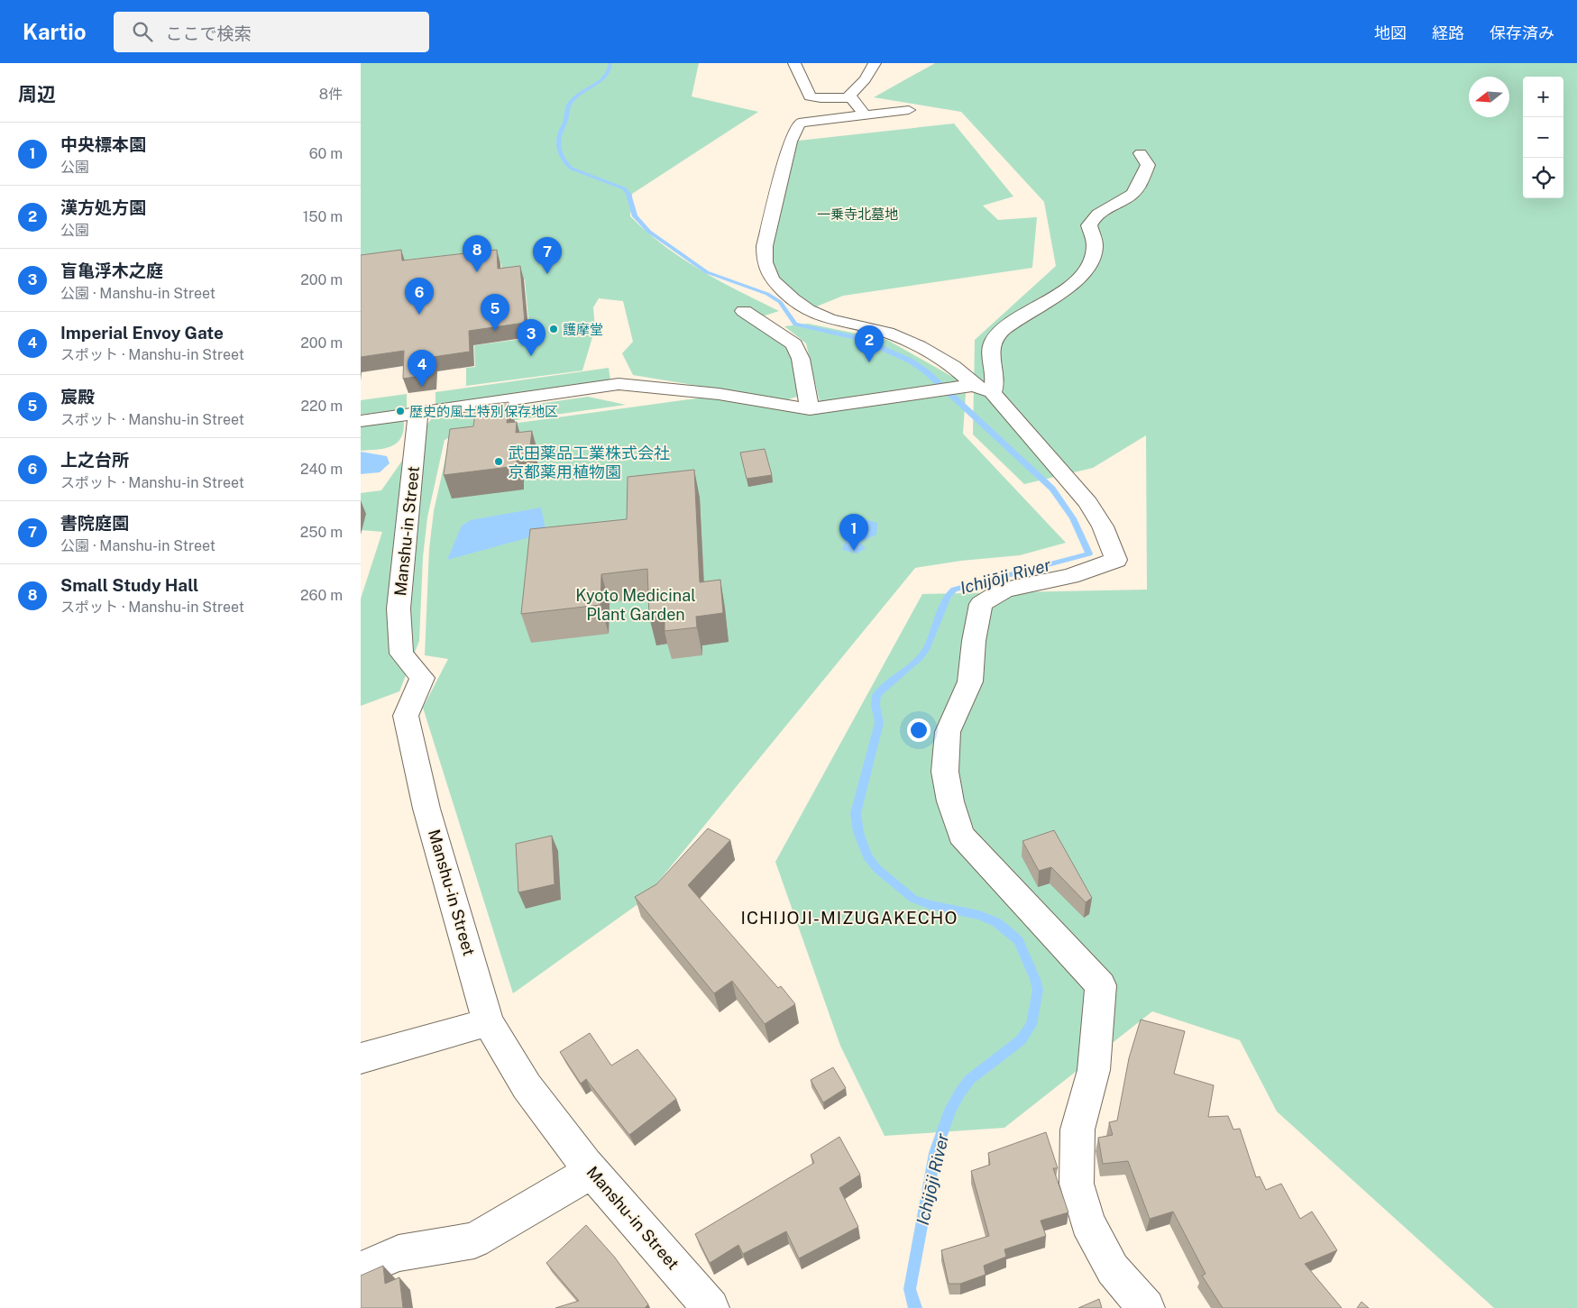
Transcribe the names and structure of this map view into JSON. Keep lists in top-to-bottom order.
{
  "streets": {
    "street": ["Manshu-in Street"]
  },
  "districts": ["ICHIJOJI-MIZUGAKECHO"],
  "water": ["Ichijōji River"],
  "parks": ["一乗寺北墓地", "Kyoto Medicinal Plant Garden"],
  "places": ["護摩堂", "歴史的風土特別保存地区", "武田薬品工業株式会社 京都薬用植物園"],
  "north": "left",
  "page": {
    "header": "Kartio",
    "search": "ここで検索",
    "nav": ["地図", "経路", "保存済み"],
    "heading": ["周辺", "8件"],
    "map_buttons": ["+", "−"],
    "list": [
      {
        "mark": "1",
        "name": "中央標本園",
        "note": "公園",
        "value": "60 m"
      },
      {
        "mark": "2",
        "name": "漢方処方園",
        "note": "公園",
        "value": "150 m"
      },
      {
        "mark": "3",
        "name": "盲亀浮木之庭",
        "note": "公園 · Manshu-in Street",
        "value": "200 m"
      },
      {
        "mark": "4",
        "name": "Imperial Envoy Gate",
        "note": "スポット · Manshu-in Street",
        "value": "200 m"
      },
      {
        "mark": "5",
        "name": "宸殿",
        "note": "スポット · Manshu-in Street",
        "value": "220 m"
      },
      {
        "mark": "6",
        "name": "上之台所",
        "note": "スポット · Manshu-in Street",
        "value": "240 m"
      },
      {
        "mark": "7",
        "name": "書院庭園",
        "note": "公園 · Manshu-in Street",
        "value": "250 m"
      },
      {
        "mark": "8",
        "name": "Small Study Hall",
        "note": "スポット · Manshu-in Street",
        "value": "260 m"
      }
    ],
    "pins": [
      "8",
      "7",
      "6",
      "5",
      "3",
      "2",
      "4",
      "1"
    ]
  }
}
